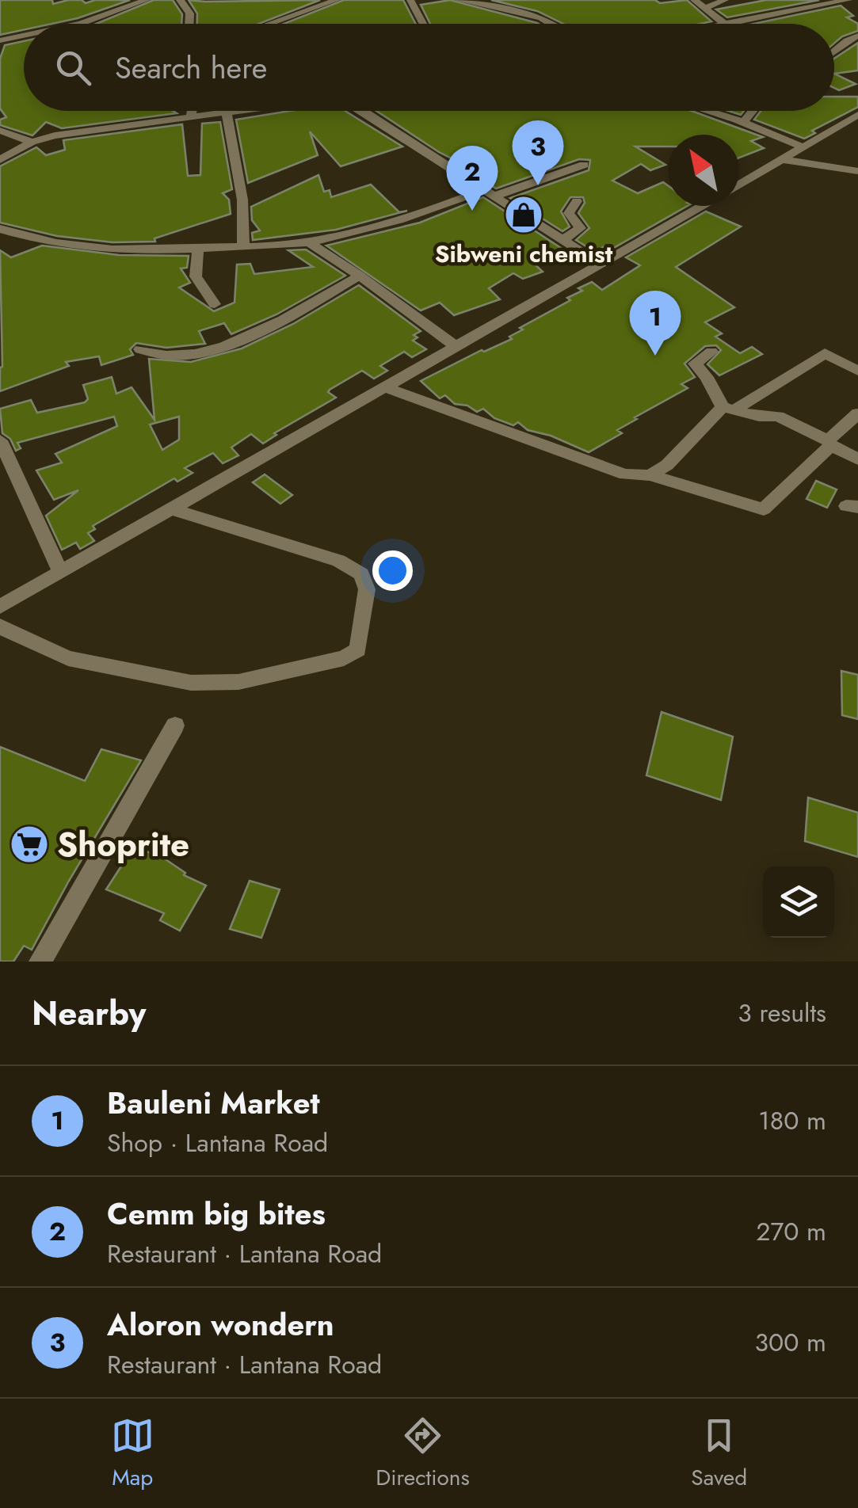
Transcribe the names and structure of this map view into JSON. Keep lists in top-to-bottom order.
{
  "places": {
    "shop": ["Sibweni chemist"],
    "supermarket": ["Shoprite"]
  },
  "north": "top left",
  "page": {
    "search": "Search here",
    "pins": ["3", "2", "1"],
    "heading": ["Nearby", "3 results"],
    "list": [
      {
        "mark": "1",
        "name": "Bauleni Market",
        "note": "Shop · Lantana Road",
        "value": "180 m"
      },
      {
        "mark": "2",
        "name": "Cemm big bites",
        "note": "Restaurant · Lantana Road",
        "value": "270 m"
      },
      {
        "mark": "3",
        "name": "Aloron wondern",
        "note": "Restaurant · Lantana Road",
        "value": "300 m"
      }
    ],
    "nav": ["Map", "Directions", "Saved"]
  }
}
